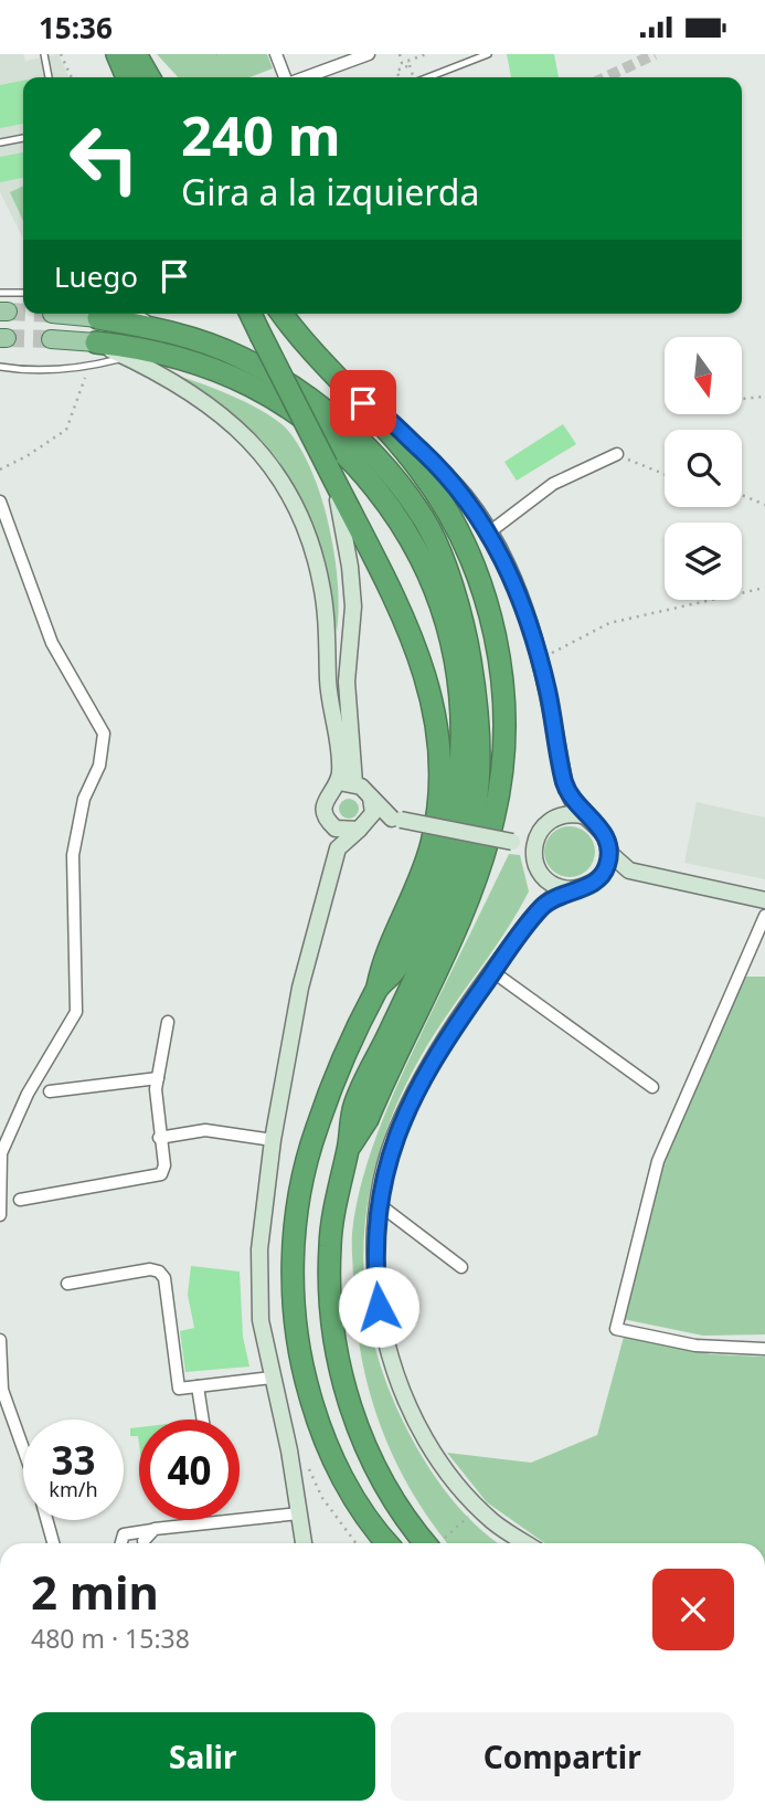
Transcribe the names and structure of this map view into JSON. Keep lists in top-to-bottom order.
{
  "north": "bottom",
  "page": {
    "status": "15:36",
    "turn": ["240 m", "Gira a la izquierda"],
    "then": "Luego",
    "speed": "33 km/h",
    "limit": "40",
    "heading": ["2 min", "480 m · 15:38"],
    "buttons": ["Salir", "Compartir"]
  }
}
